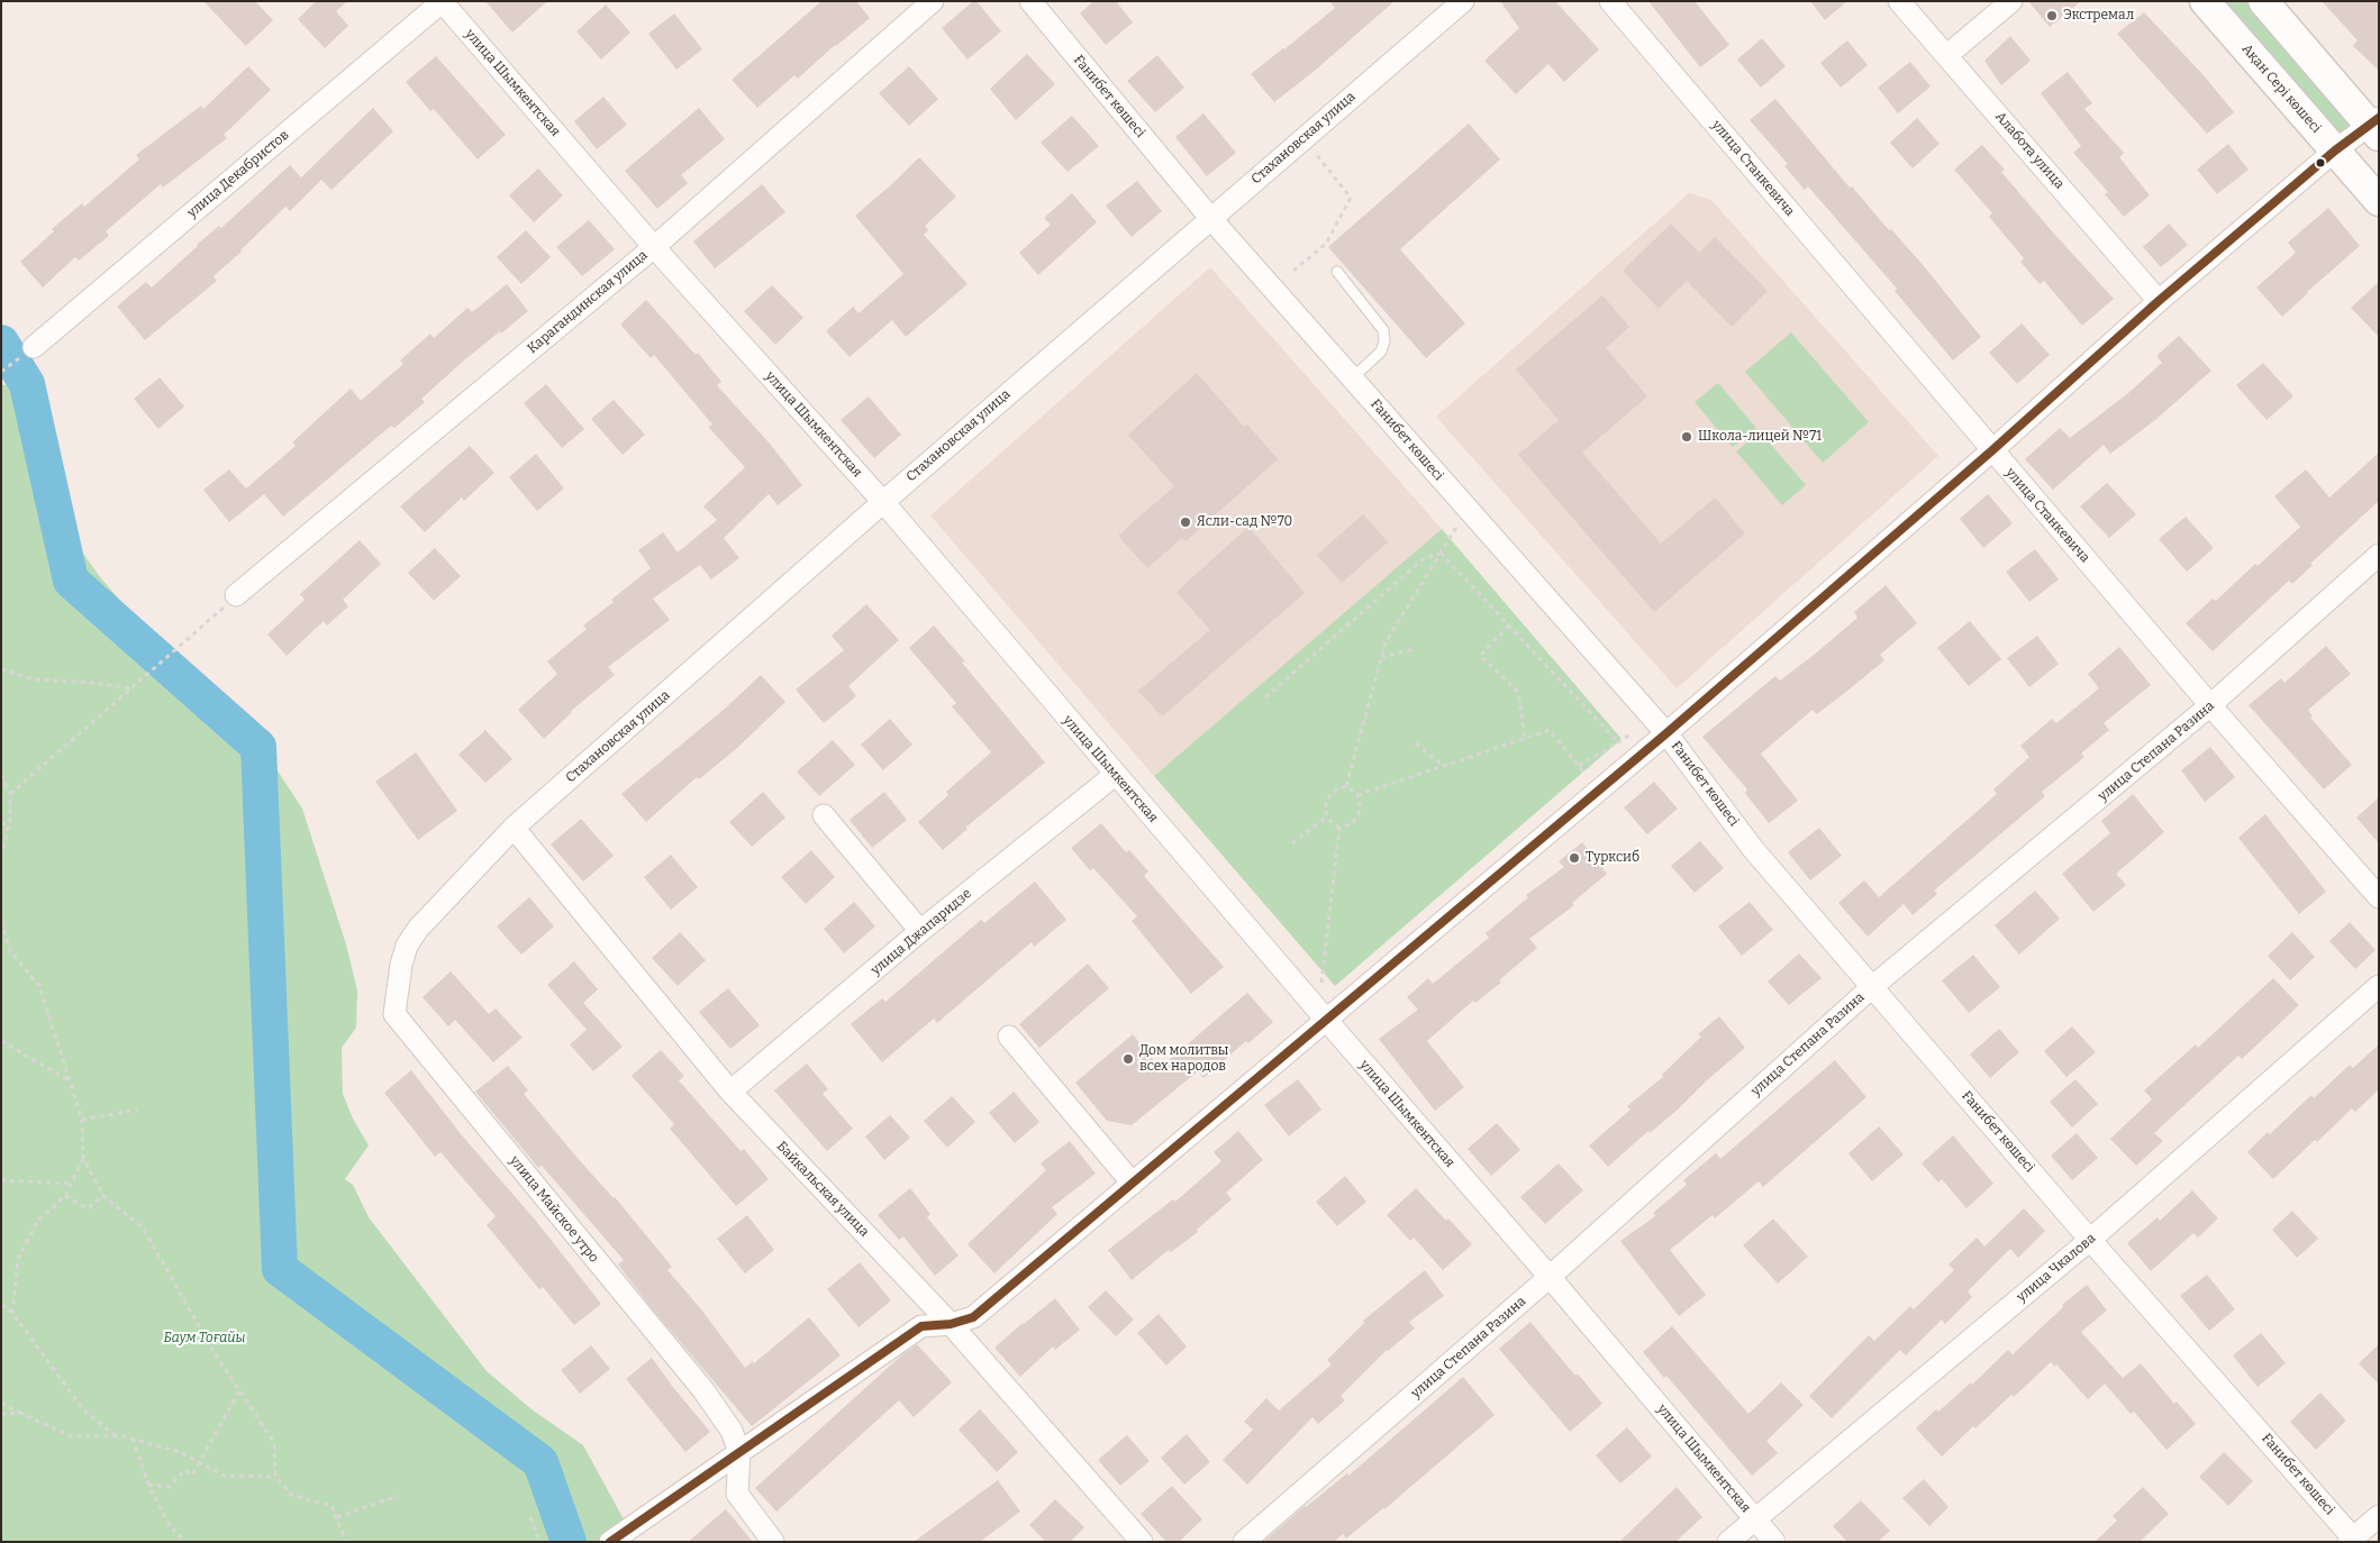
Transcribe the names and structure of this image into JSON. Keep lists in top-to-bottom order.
{
  "streets": {
    "street": [
      "улица Шымкентская",
      "Ақан Сері көшесі",
      "Ғанибет көшесі",
      "Стахановская улица",
      "Алабота улица",
      "улица Станкевича",
      "улица Декабристов",
      "Карагандинская улица",
      "улица Степана Разина",
      "улица Джапаридзе",
      "Байкальская улица",
      "улица Майское утро",
      "улица Чкалова"
    ]
  },
  "crossings": [
    ["улица Шымкентская", "Стахановская улица"],
    ["улица Шымкентская", "улица Декабристов"],
    ["улица Шымкентская", "Карагандинская улица"],
    ["улица Шымкентская", "улица Степана Разина"],
    ["улица Шымкентская", "улица Джапаридзе"],
    ["улица Шымкентская", "улица Чкалова"],
    ["Ғанибет көшесі", "Стахановская улица"],
    ["Ғанибет көшесі", "улица Степана Разина"],
    ["Ғанибет көшесі", "улица Чкалова"],
    ["Стахановская улица", "Байкальская улица"],
    ["Стахановская улица", "улица Майское утро"],
    ["улица Станкевича", "улица Степана Разина"],
    ["улица Джапаридзе", "Байкальская улица"]
  ],
  "parks": ["Баум Тоғайы"],
  "places": [
    "Экстремал",
    "Школа-лицей №71",
    "Ясли-сад №70",
    "Турксиб",
    "Дом молитвы всех народов"
  ]
}
